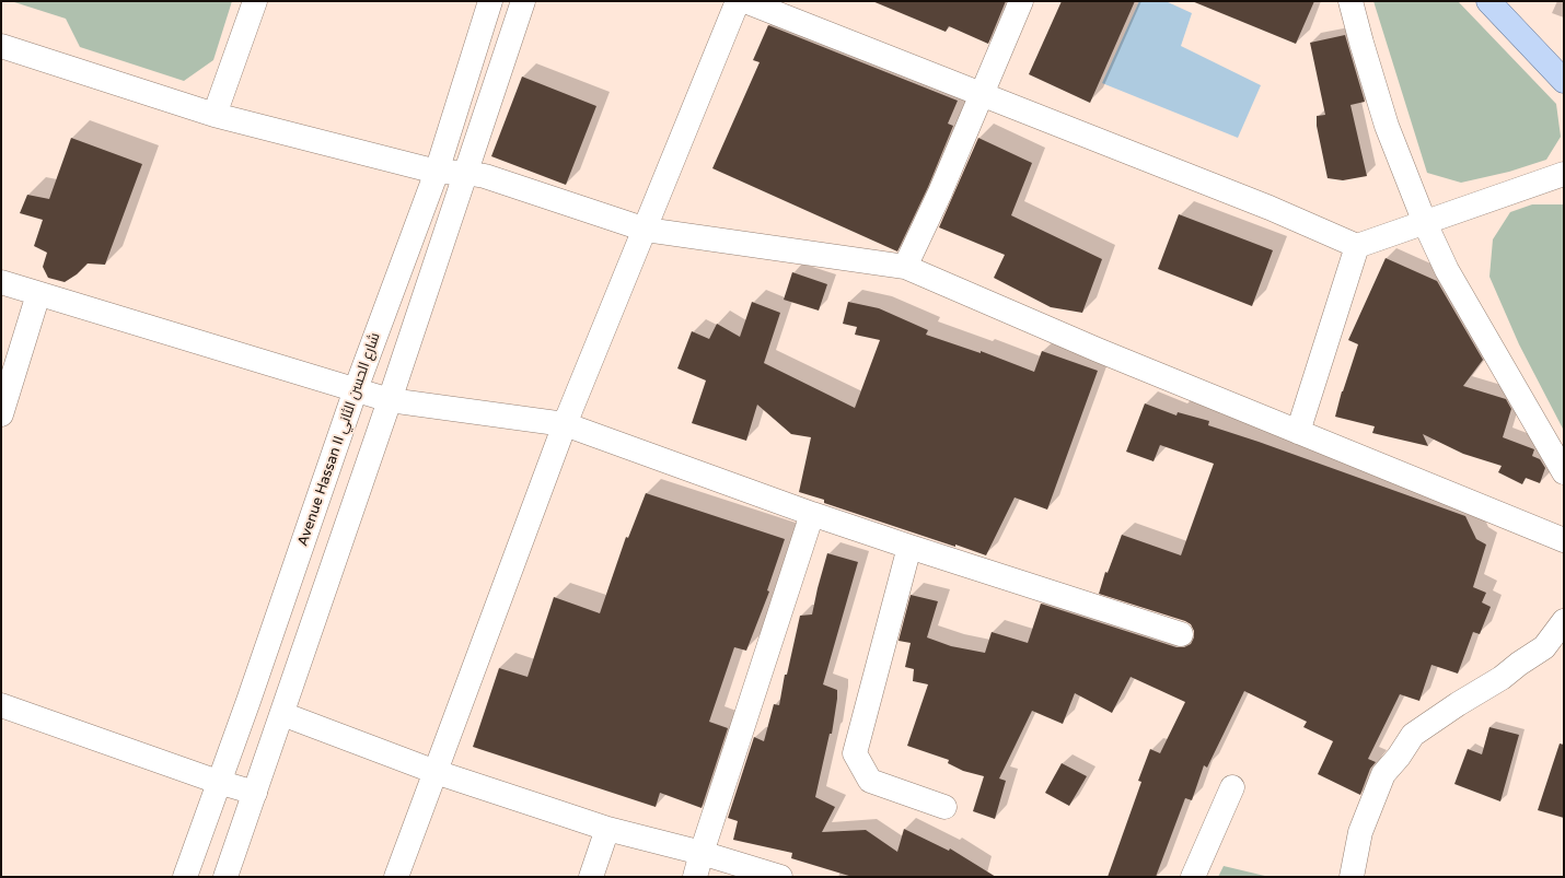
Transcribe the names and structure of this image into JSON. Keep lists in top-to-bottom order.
{
  "streets": {
    "street": ["Avenue Hassan II شارع الحسن الثاني"]
  }
}
